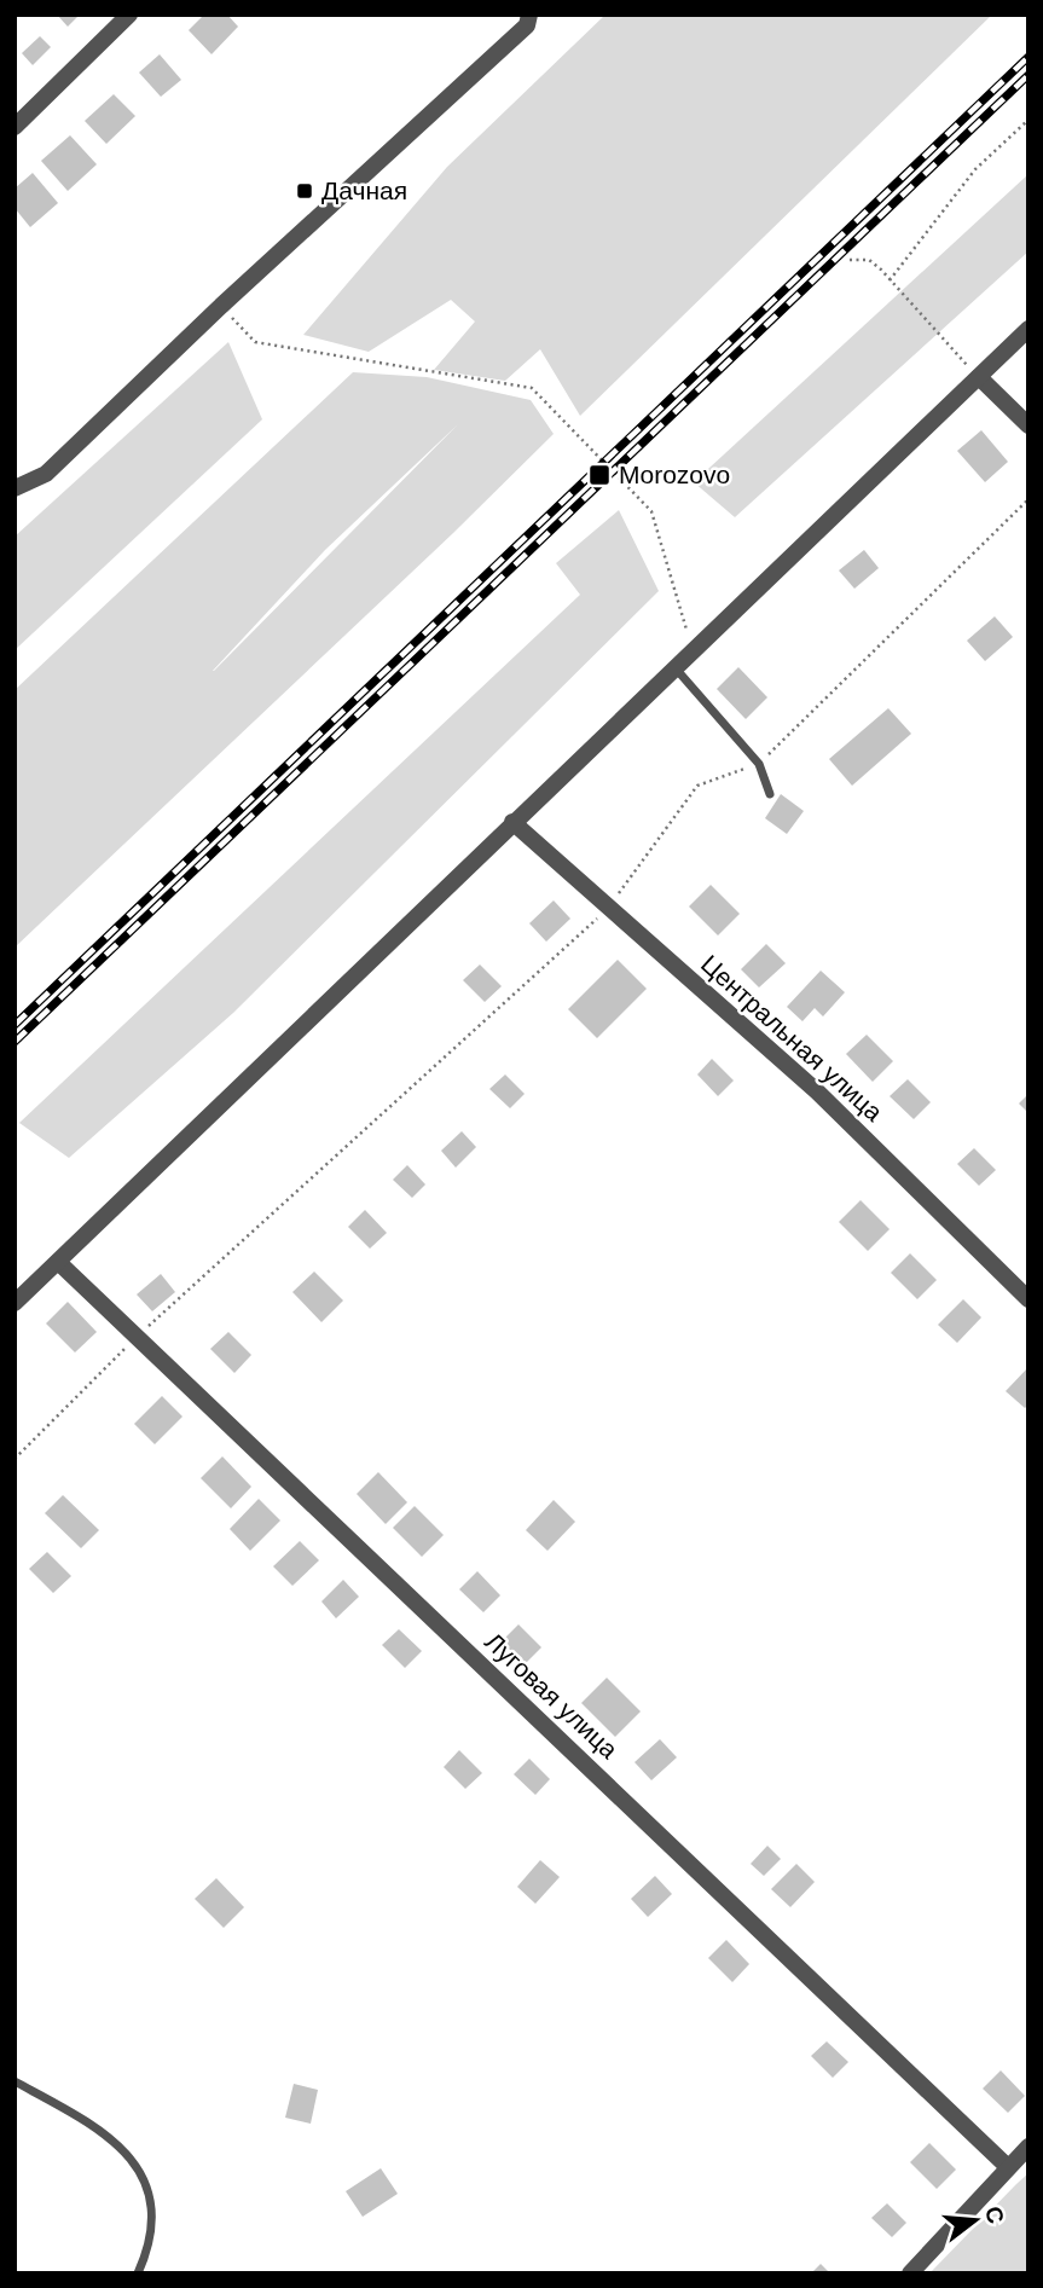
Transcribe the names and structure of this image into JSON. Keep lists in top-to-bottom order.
{
  "streets": {
    "street": ["Центральная улица", "Луговая улица"]
  },
  "places": {
    "transit": ["Дачная", "Morozovo"]
  },
  "north": "right"
}
